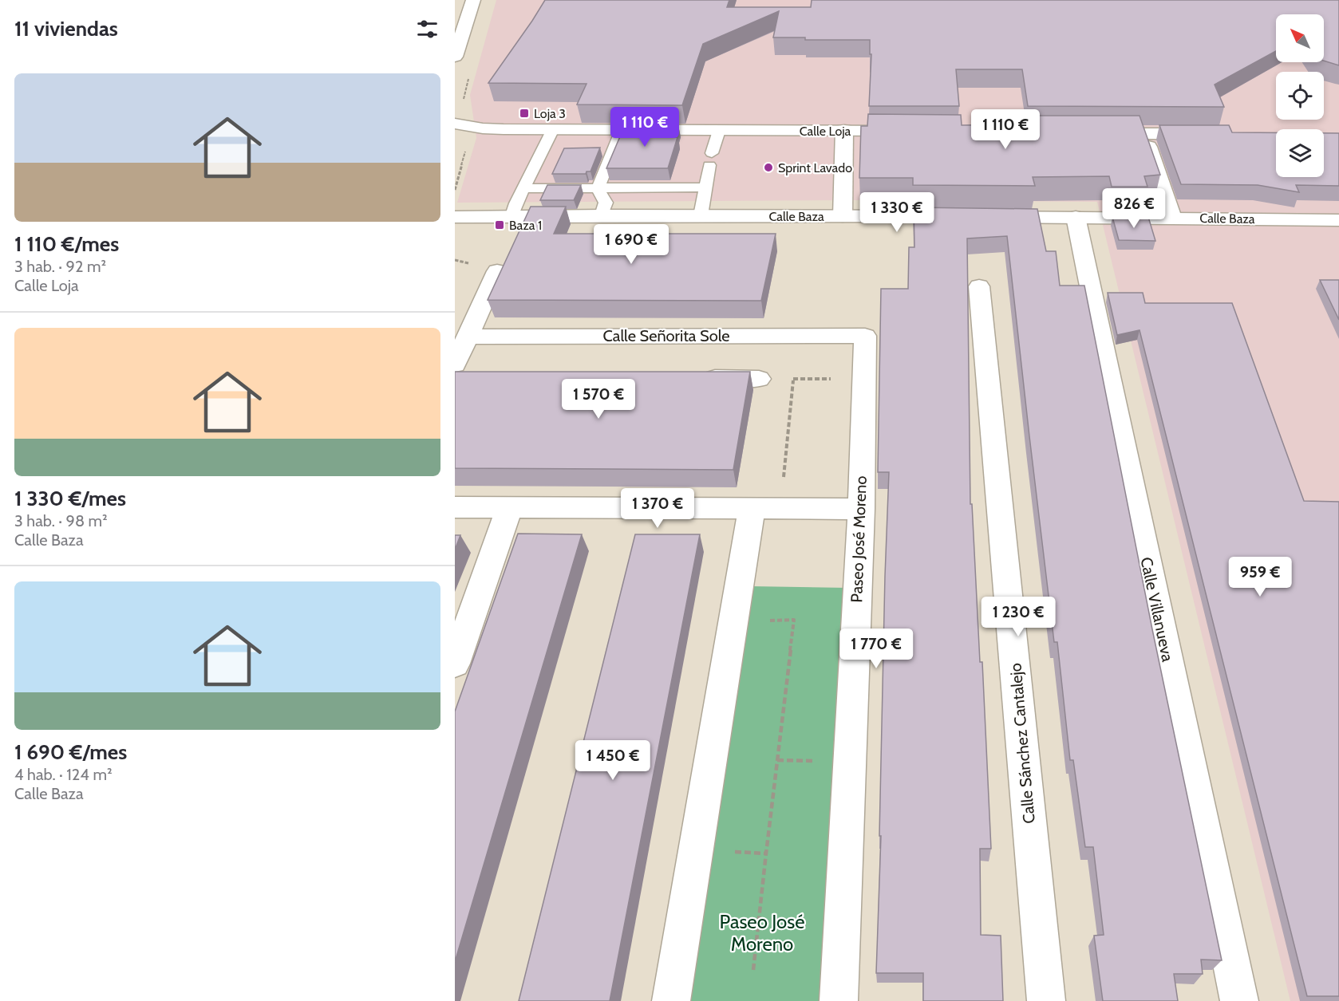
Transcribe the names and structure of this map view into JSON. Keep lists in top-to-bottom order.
{
  "streets": {
    "street": [
      "Calle Loja",
      "Calle Baza",
      "Calle Señorita Sole",
      "Paseo José Moreno",
      "Calle Villanueva",
      "Calle Sánchez Cantalejo"
    ]
  },
  "crossings": [
    ["Calle Baza", "Calle Villanueva"],
    ["Calle Señorita Sole", "Paseo José Moreno"]
  ],
  "parks": ["Paseo José Moreno"],
  "places": {
    "transit": ["Loja 3", "Baza 1"],
    "other": ["Sprint Lavado"]
  },
  "north": "top left",
  "page": {
    "heading": "11 viviendas",
    "list": [
      {
        "name": "1 110 €/mes",
        "note": "3 hab. · 92 m² · Calle Loja"
      },
      {
        "name": "1 330 €/mes",
        "note": "3 hab. · 98 m² · Calle Baza"
      },
      {
        "name": "1 690 €/mes",
        "note": "4 hab. · 124 m² · Calle Baza"
      }
    ],
    "price": [
      "1 110 €",
      "1 110 €",
      "826 €",
      "1 330 €",
      "1 690 €",
      "1 570 €",
      "1 370 €",
      "959 €",
      "1 230 €",
      "1 770 €",
      "1 450 €"
    ]
  }
}
